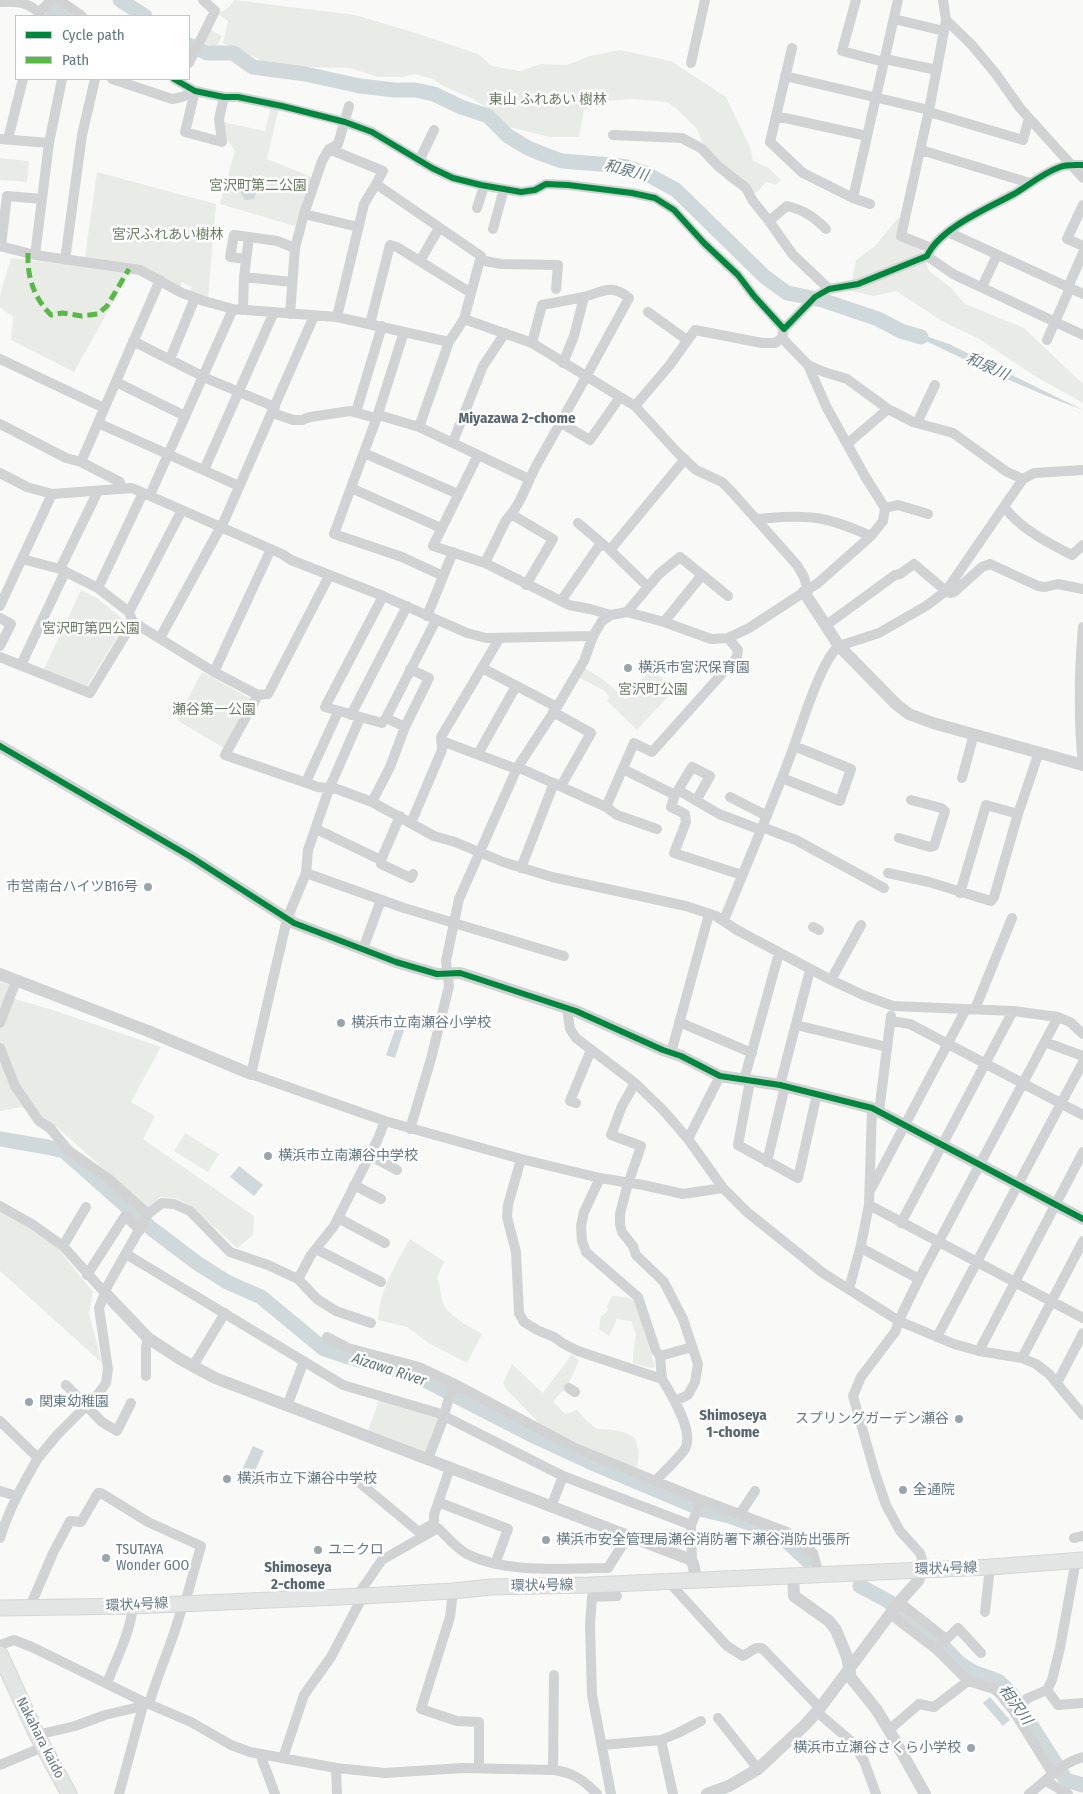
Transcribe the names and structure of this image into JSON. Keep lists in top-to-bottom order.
{
  "streets": {
    "main road": ["環状4号線", "Nakahara kaido"]
  },
  "districts": ["Miyazawa 2-chome", "Shimoseya 1-chome", "Shimoseya 2-chome"],
  "water": ["和泉川", "Aizawa River", "相沢川"],
  "parks": [
    "東山 ふれあい 樹林",
    "宮沢町第二公園",
    "宮沢ふれあい樹林",
    "宮沢町第四公園",
    "宮沢町公園",
    "瀬谷第一公園"
  ],
  "places": [
    "横浜市宮沢保育園",
    "市営南台ハイツB16号",
    "横浜市立南瀬谷小学校",
    "横浜市立南瀬谷中学校",
    "関東幼稚園",
    "スプリングガーデン瀬谷",
    "横浜市立下瀬谷中学校",
    "全通院",
    "横浜市安全管理局瀬谷消防署下瀬谷消防出張所",
    "ユニクロ",
    "TSUTAYA Wonder GOO",
    "横浜市立瀬谷さくら小学校"
  ],
  "legend": ["Cycle path", "Path"]
}
